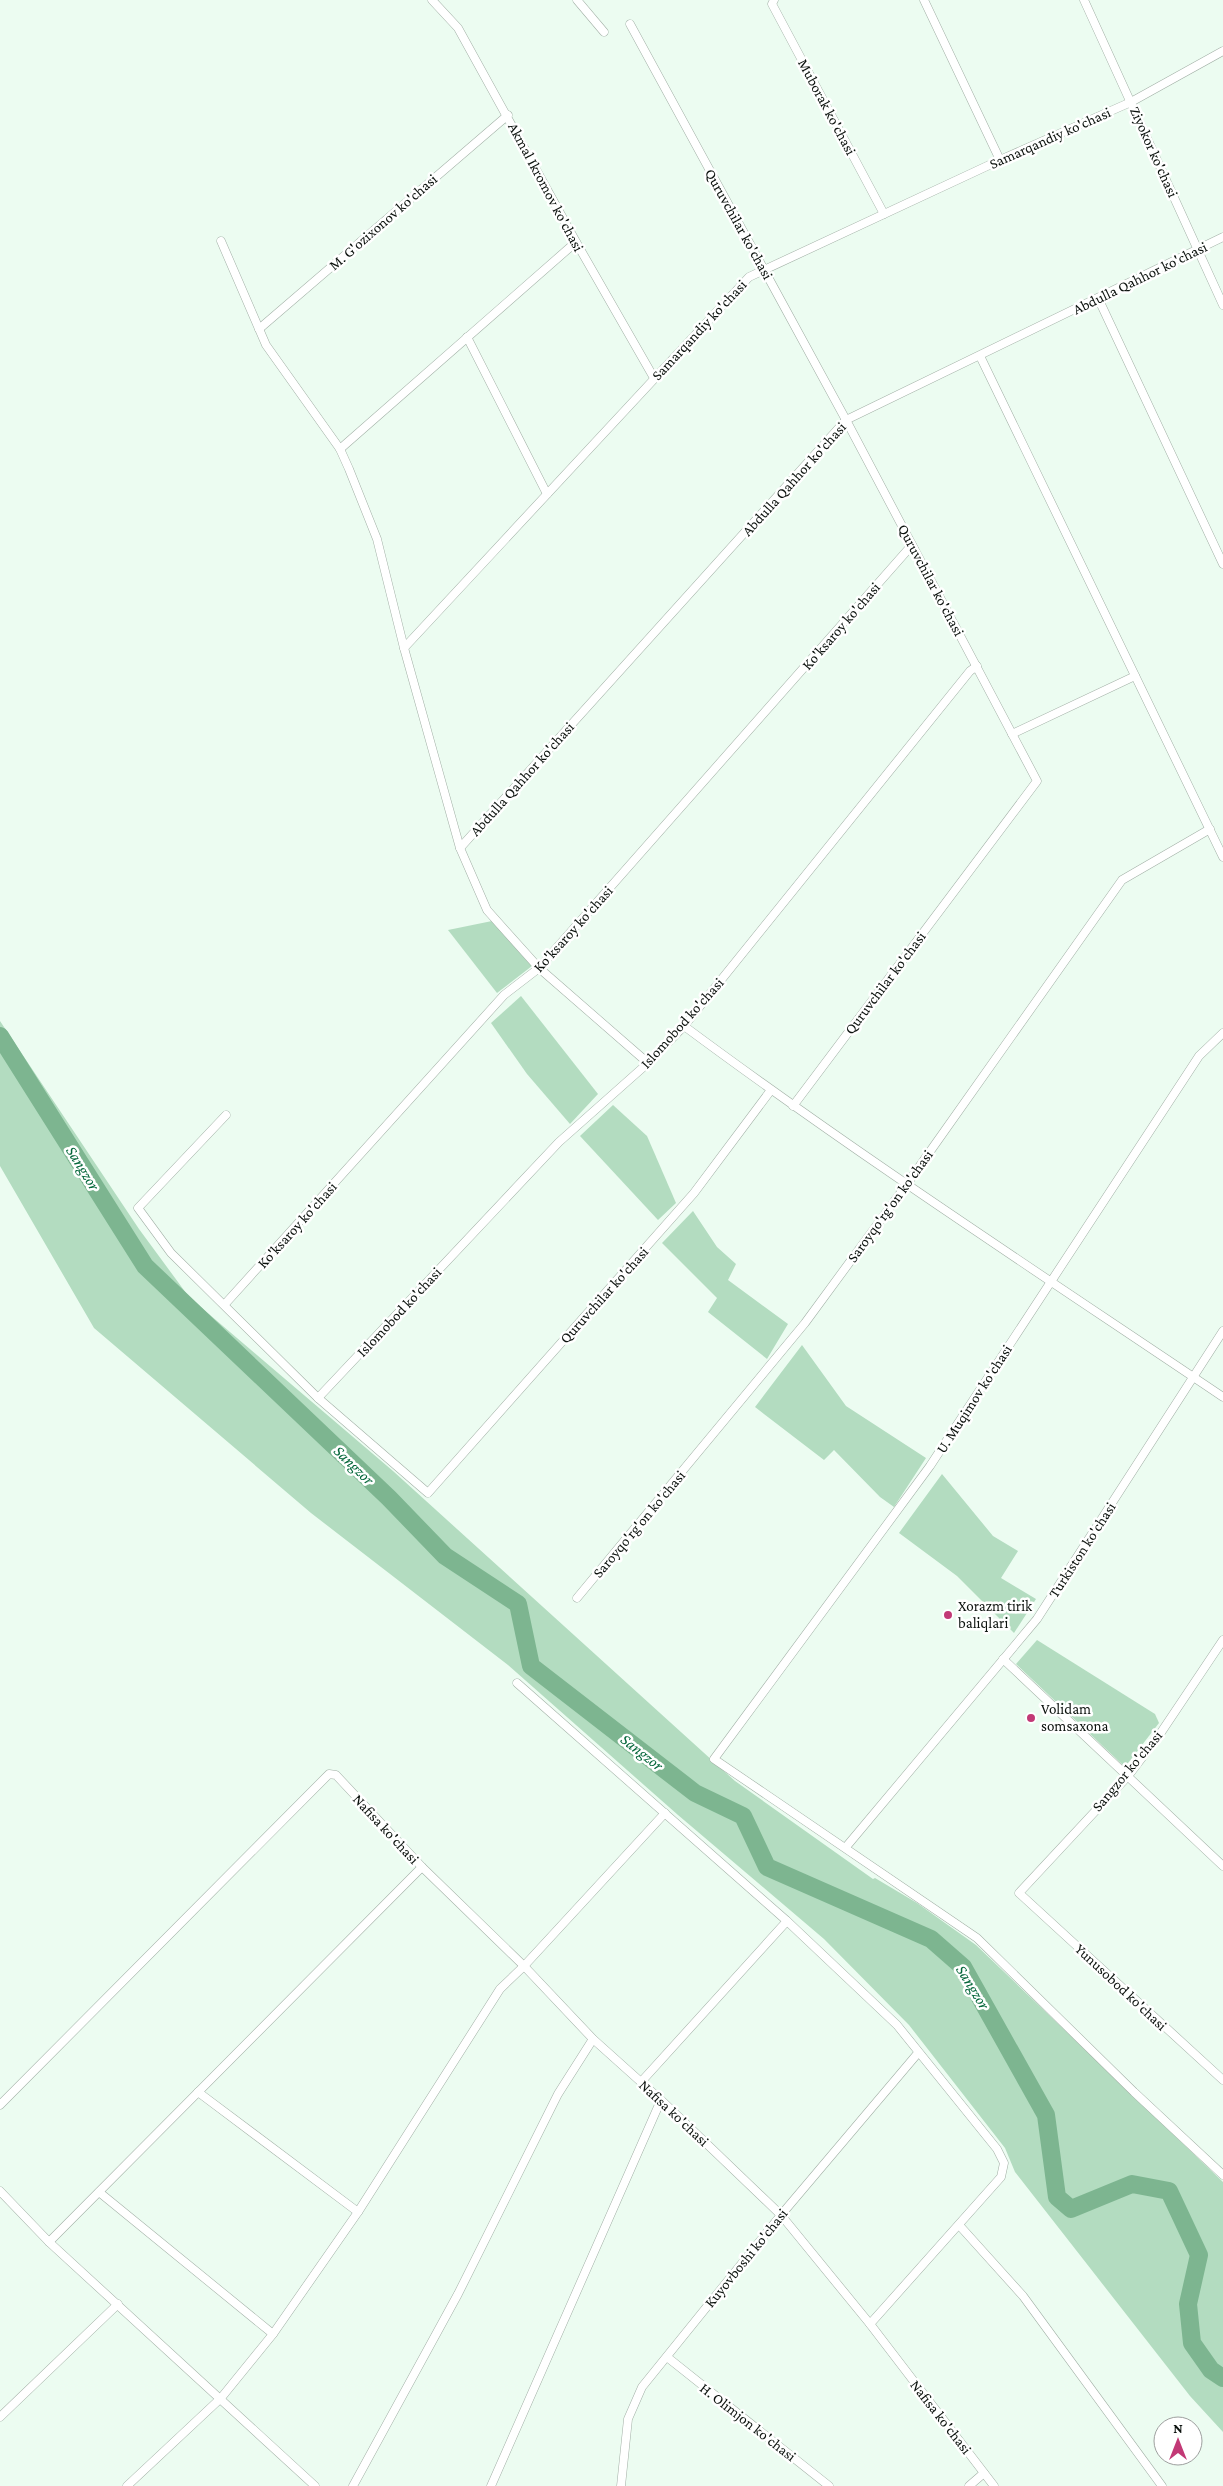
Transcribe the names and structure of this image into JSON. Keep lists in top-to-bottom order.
{
  "streets": {
    "street": [
      "Muborak ko'chasi",
      "Samarqandiy ko'chasi",
      "Ziyokor ko'chasi",
      "Akmal Ikromov ko'chasi",
      "M. G'ozixonov ko'chasi",
      "Quruvchilar ko'chasi",
      "Abdulla Qahhor ko'chasi",
      "Ko'ksaroy ko'chasi",
      "Islomobod ko'chasi",
      "Saroyqo'rg'on ko'chasi",
      "U. Muqimov ko'chasi",
      "Turkiston ko'chasi",
      "Sangzor ko'chasi",
      "Nafisa ko'chasi",
      "Yunusobod ko'chasi",
      "Kuyovboshi ko'chasi",
      "H. Olimjon ko'chasi"
    ]
  },
  "crossings": [
    ["Muborak ko'chasi", "Samarqandiy ko'chasi"],
    ["Samarqandiy ko'chasi", "Ziyokor ko'chasi"],
    ["Samarqandiy ko'chasi", "Akmal Ikromov ko'chasi"],
    ["Samarqandiy ko'chasi", "Quruvchilar ko'chasi"],
    ["Ziyokor ko'chasi", "Abdulla Qahhor ko'chasi"],
    ["Akmal Ikromov ko'chasi", "M. G'ozixonov ko'chasi"],
    ["Quruvchilar ko'chasi", "Abdulla Qahhor ko'chasi"],
    ["Quruvchilar ko'chasi", "Ko'ksaroy ko'chasi"],
    ["Quruvchilar ko'chasi", "Islomobod ko'chasi"],
    ["U. Muqimov ko'chasi", "Turkiston ko'chasi"],
    ["Sangzor ko'chasi", "Yunusobod ko'chasi"],
    ["Nafisa ko'chasi", "Kuyovboshi ko'chasi"],
    ["Kuyovboshi ko'chasi", "H. Olimjon ko'chasi"]
  ],
  "water": ["Sangzor"],
  "places": ["Xorazm tirik baliqlari", "Volidam somsaxona"],
  "north": "top"
}
